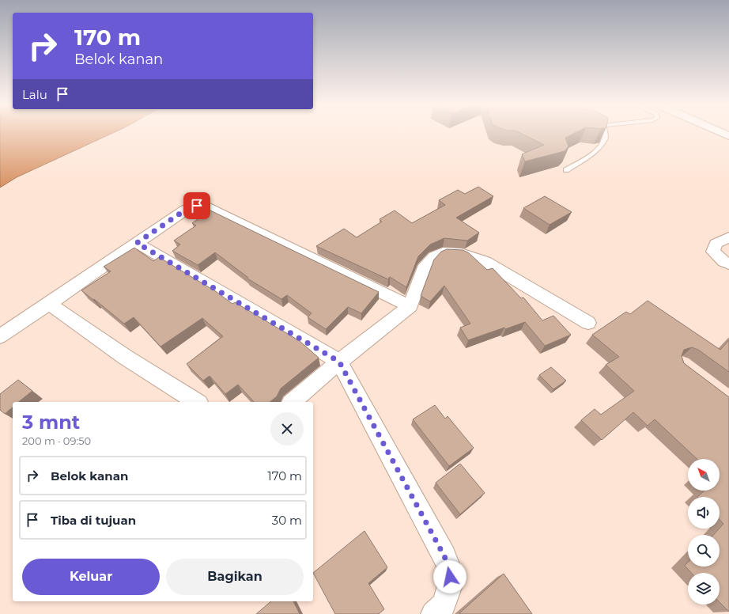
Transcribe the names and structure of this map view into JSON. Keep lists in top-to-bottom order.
{
  "north": "top left",
  "page": {
    "turn": ["170 m", "Belok kanan"],
    "then": "Lalu",
    "heading": ["3 mnt", "200 m · 09:50"],
    "list": [
      {
        "name": "Belok kanan",
        "value": "170 m"
      },
      {
        "name": "Tiba di tujuan",
        "value": "30 m"
      }
    ],
    "buttons": ["Keluar", "Bagikan"]
  }
}
